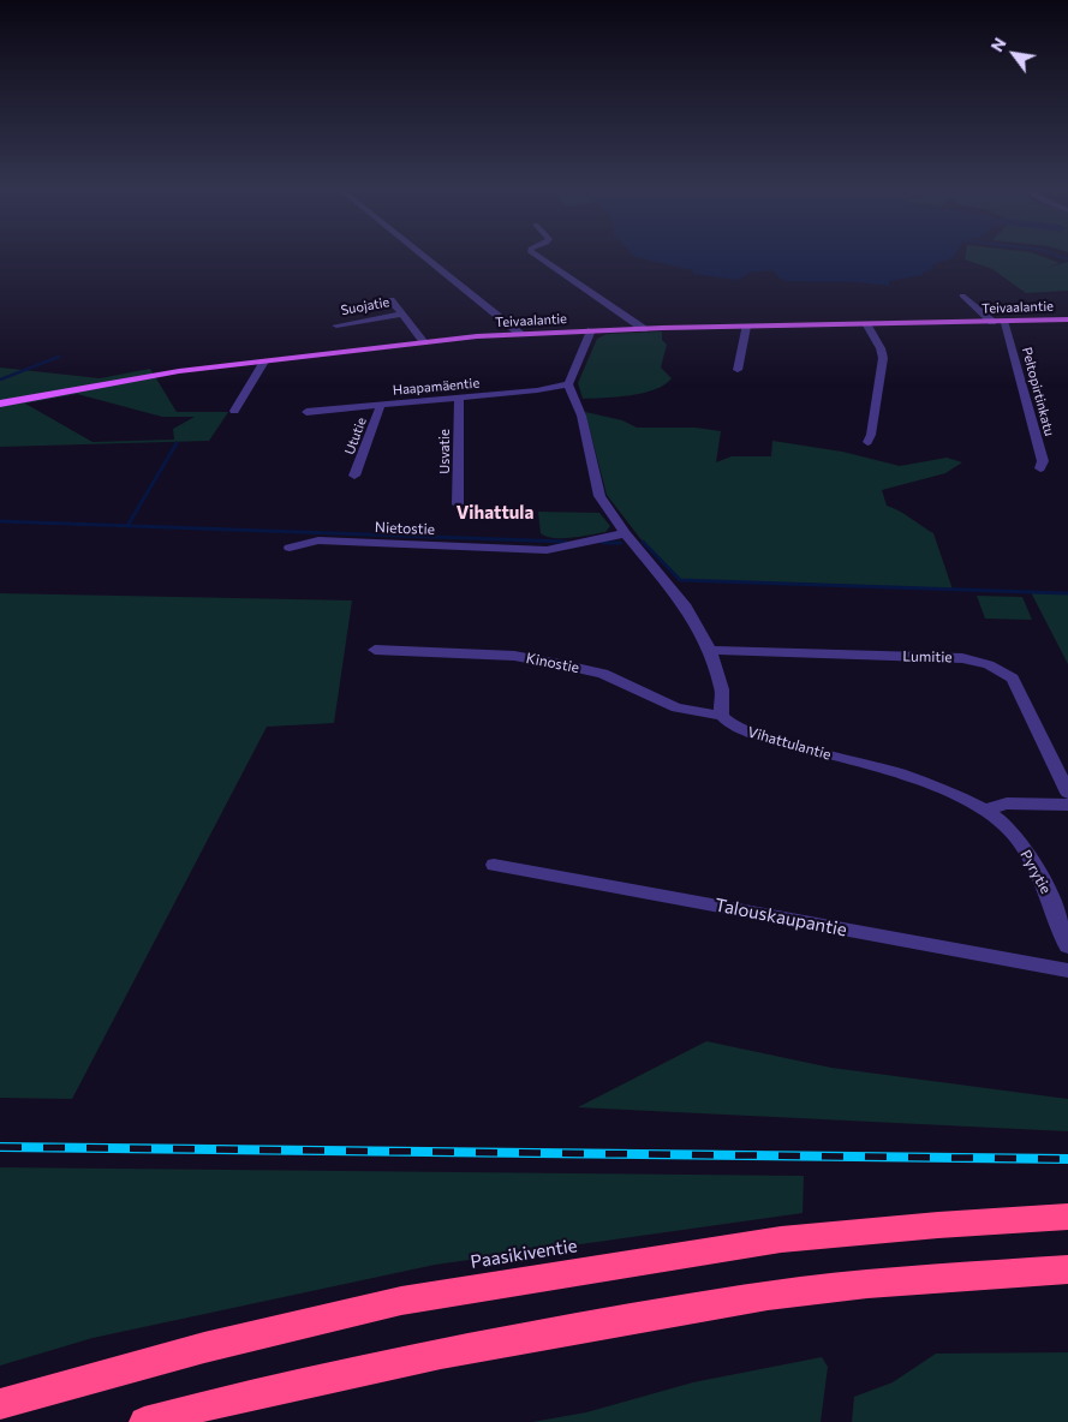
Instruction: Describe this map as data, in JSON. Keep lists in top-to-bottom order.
{
  "streets": {
    "highway": ["Paasikiventie"],
    "main road": ["Teivaalantie"],
    "street": [
      "Suojatie",
      "Haapamäentie",
      "Peltopirtinkatu",
      "Ututie",
      "Usvatie",
      "Nietostie",
      "Lumitie",
      "Kinostie",
      "Vihattulantie",
      "Pyrytie",
      "Talouskaupantie"
    ]
  },
  "crossings": [
    ["Teivaalantie", "Peltopirtinkatu"],
    ["Haapamäentie", "Ututie"],
    ["Haapamäentie", "Usvatie"],
    ["Kinostie", "Vihattulantie"],
    ["Vihattulantie", "Pyrytie"]
  ],
  "districts": ["Vihattula"],
  "north": "top left"
}
